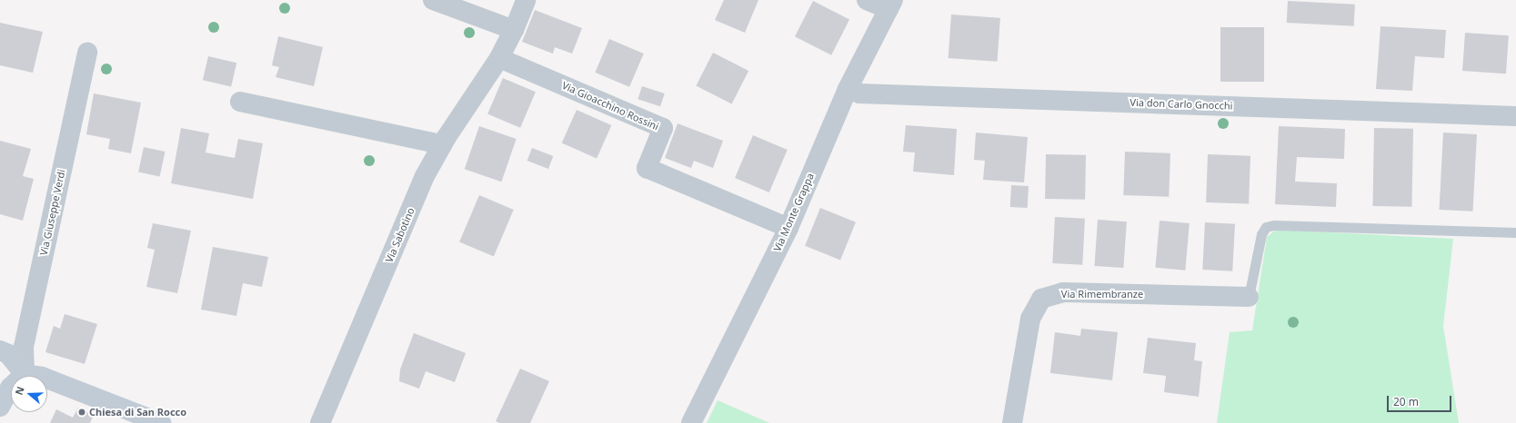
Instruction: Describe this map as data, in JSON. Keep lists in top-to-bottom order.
{
  "streets": {
    "street": [
      "Via don Carlo Gnocchi",
      "Via Gioacchino Rossini",
      "Via Giuseppe Verdi",
      "Via Monte Grappa",
      "Via Sabotino",
      "Via Rimembranze"
    ]
  },
  "crossings": [
    ["Via don Carlo Gnocchi", "Via Monte Grappa"],
    ["Via Gioacchino Rossini", "Via Monte Grappa"],
    ["Via Gioacchino Rossini", "Via Sabotino"]
  ],
  "places": ["Chiesa di San Rocco"],
  "scale_bar": "20 m",
  "north": "left"
}
